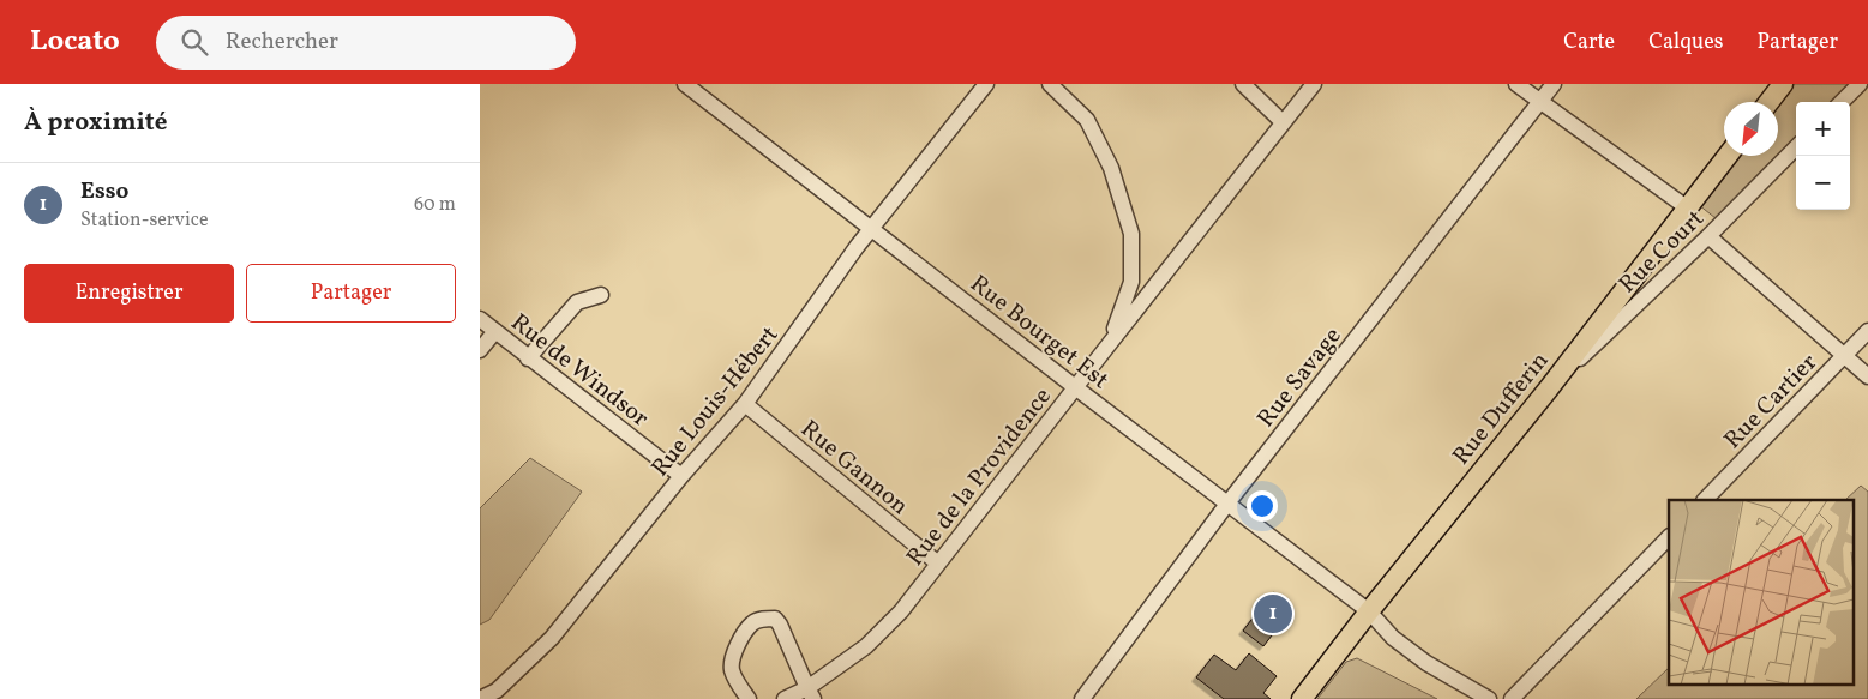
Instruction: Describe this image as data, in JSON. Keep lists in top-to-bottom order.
{
  "streets": {
    "main road": ["Rue Dufferin"],
    "street": [
      "Rue Court",
      "Rue Bourget Est",
      "Rue de Windsor",
      "Rue Savage",
      "Rue Louis-Hébert",
      "Rue Cartier",
      "Rue Gannon",
      "Rue de la Providence"
    ]
  },
  "crossings": [
    ["Rue Court", "Rue Dufferin"],
    ["Rue Bourget Est", "Rue Savage"],
    ["Rue Bourget Est", "Rue Louis-Hébert"],
    ["Rue Bourget Est", "Rue Dufferin"],
    ["Rue Bourget Est", "Rue de la Providence"],
    ["Rue de Windsor", "Rue Louis-Hébert"],
    ["Rue Louis-Hébert", "Rue Gannon"],
    ["Rue Gannon", "Rue de la Providence"]
  ],
  "north": "bottom left",
  "page": {
    "header": "Locato",
    "search": "Rechercher",
    "nav": ["Carte", "Calques", "Partager"],
    "heading": "À proximité",
    "map_buttons": ["+", "−"],
    "list": [
      {
        "mark": "1",
        "name": "Esso",
        "note": "Station-service",
        "value": "60 m"
      }
    ],
    "buttons": ["Enregistrer", "Partager"],
    "pins": "1"
  }
}
